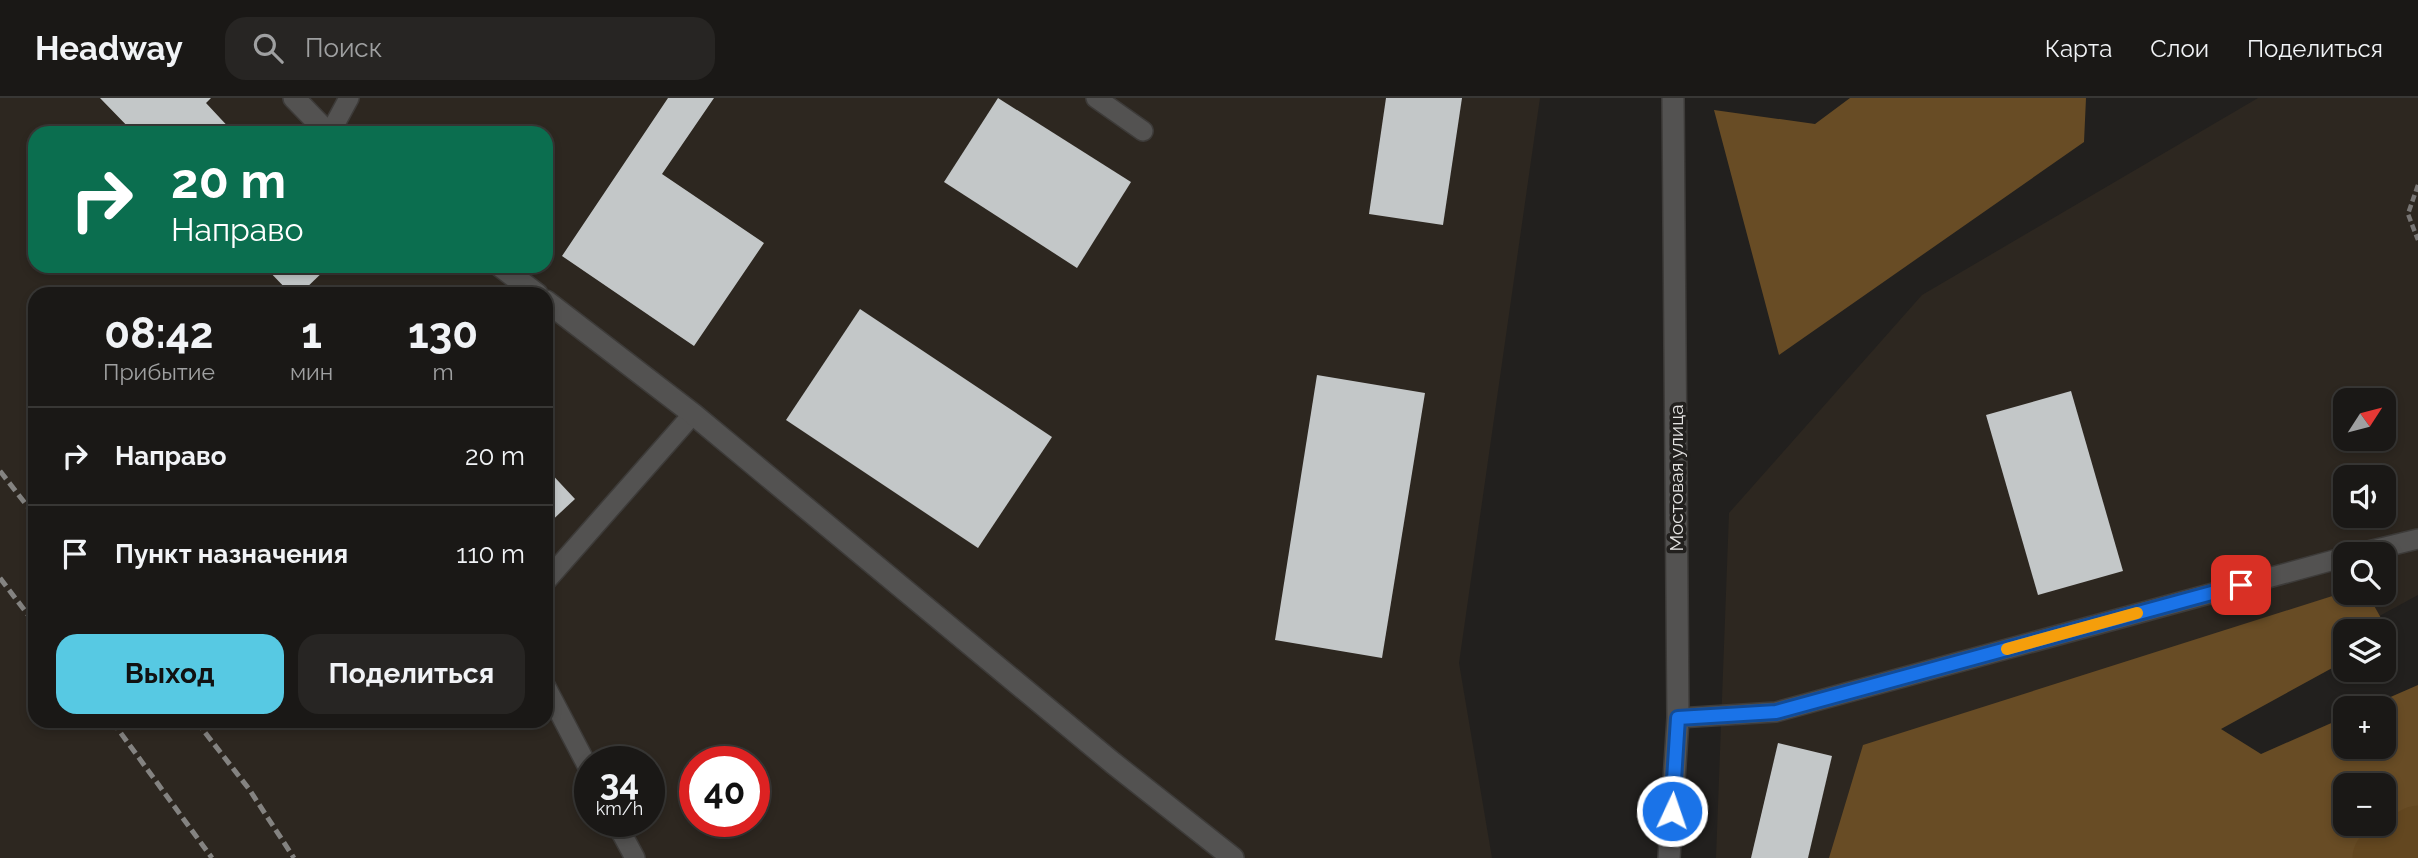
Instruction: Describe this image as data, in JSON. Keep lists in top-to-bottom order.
{
  "streets": {
    "street": ["Мостовая улица"]
  },
  "north": "top right",
  "page": {
    "header": "Headway",
    "search": "Поиск",
    "nav": ["Карта", "Слои", "Поделиться"],
    "turn": ["20 m", "Направо"],
    "eta": [
      "08:42",
      "Прибытие",
      "1",
      "мин",
      "130",
      "m"
    ],
    "map_buttons": ["+", "−"],
    "list": [
      {
        "name": "Направо",
        "value": "20 m"
      },
      {
        "name": "Пункт назначения",
        "value": "110 m"
      }
    ],
    "buttons": ["Выход", "Поделиться"],
    "speed": "34 km/h",
    "limit": "40"
  }
}
